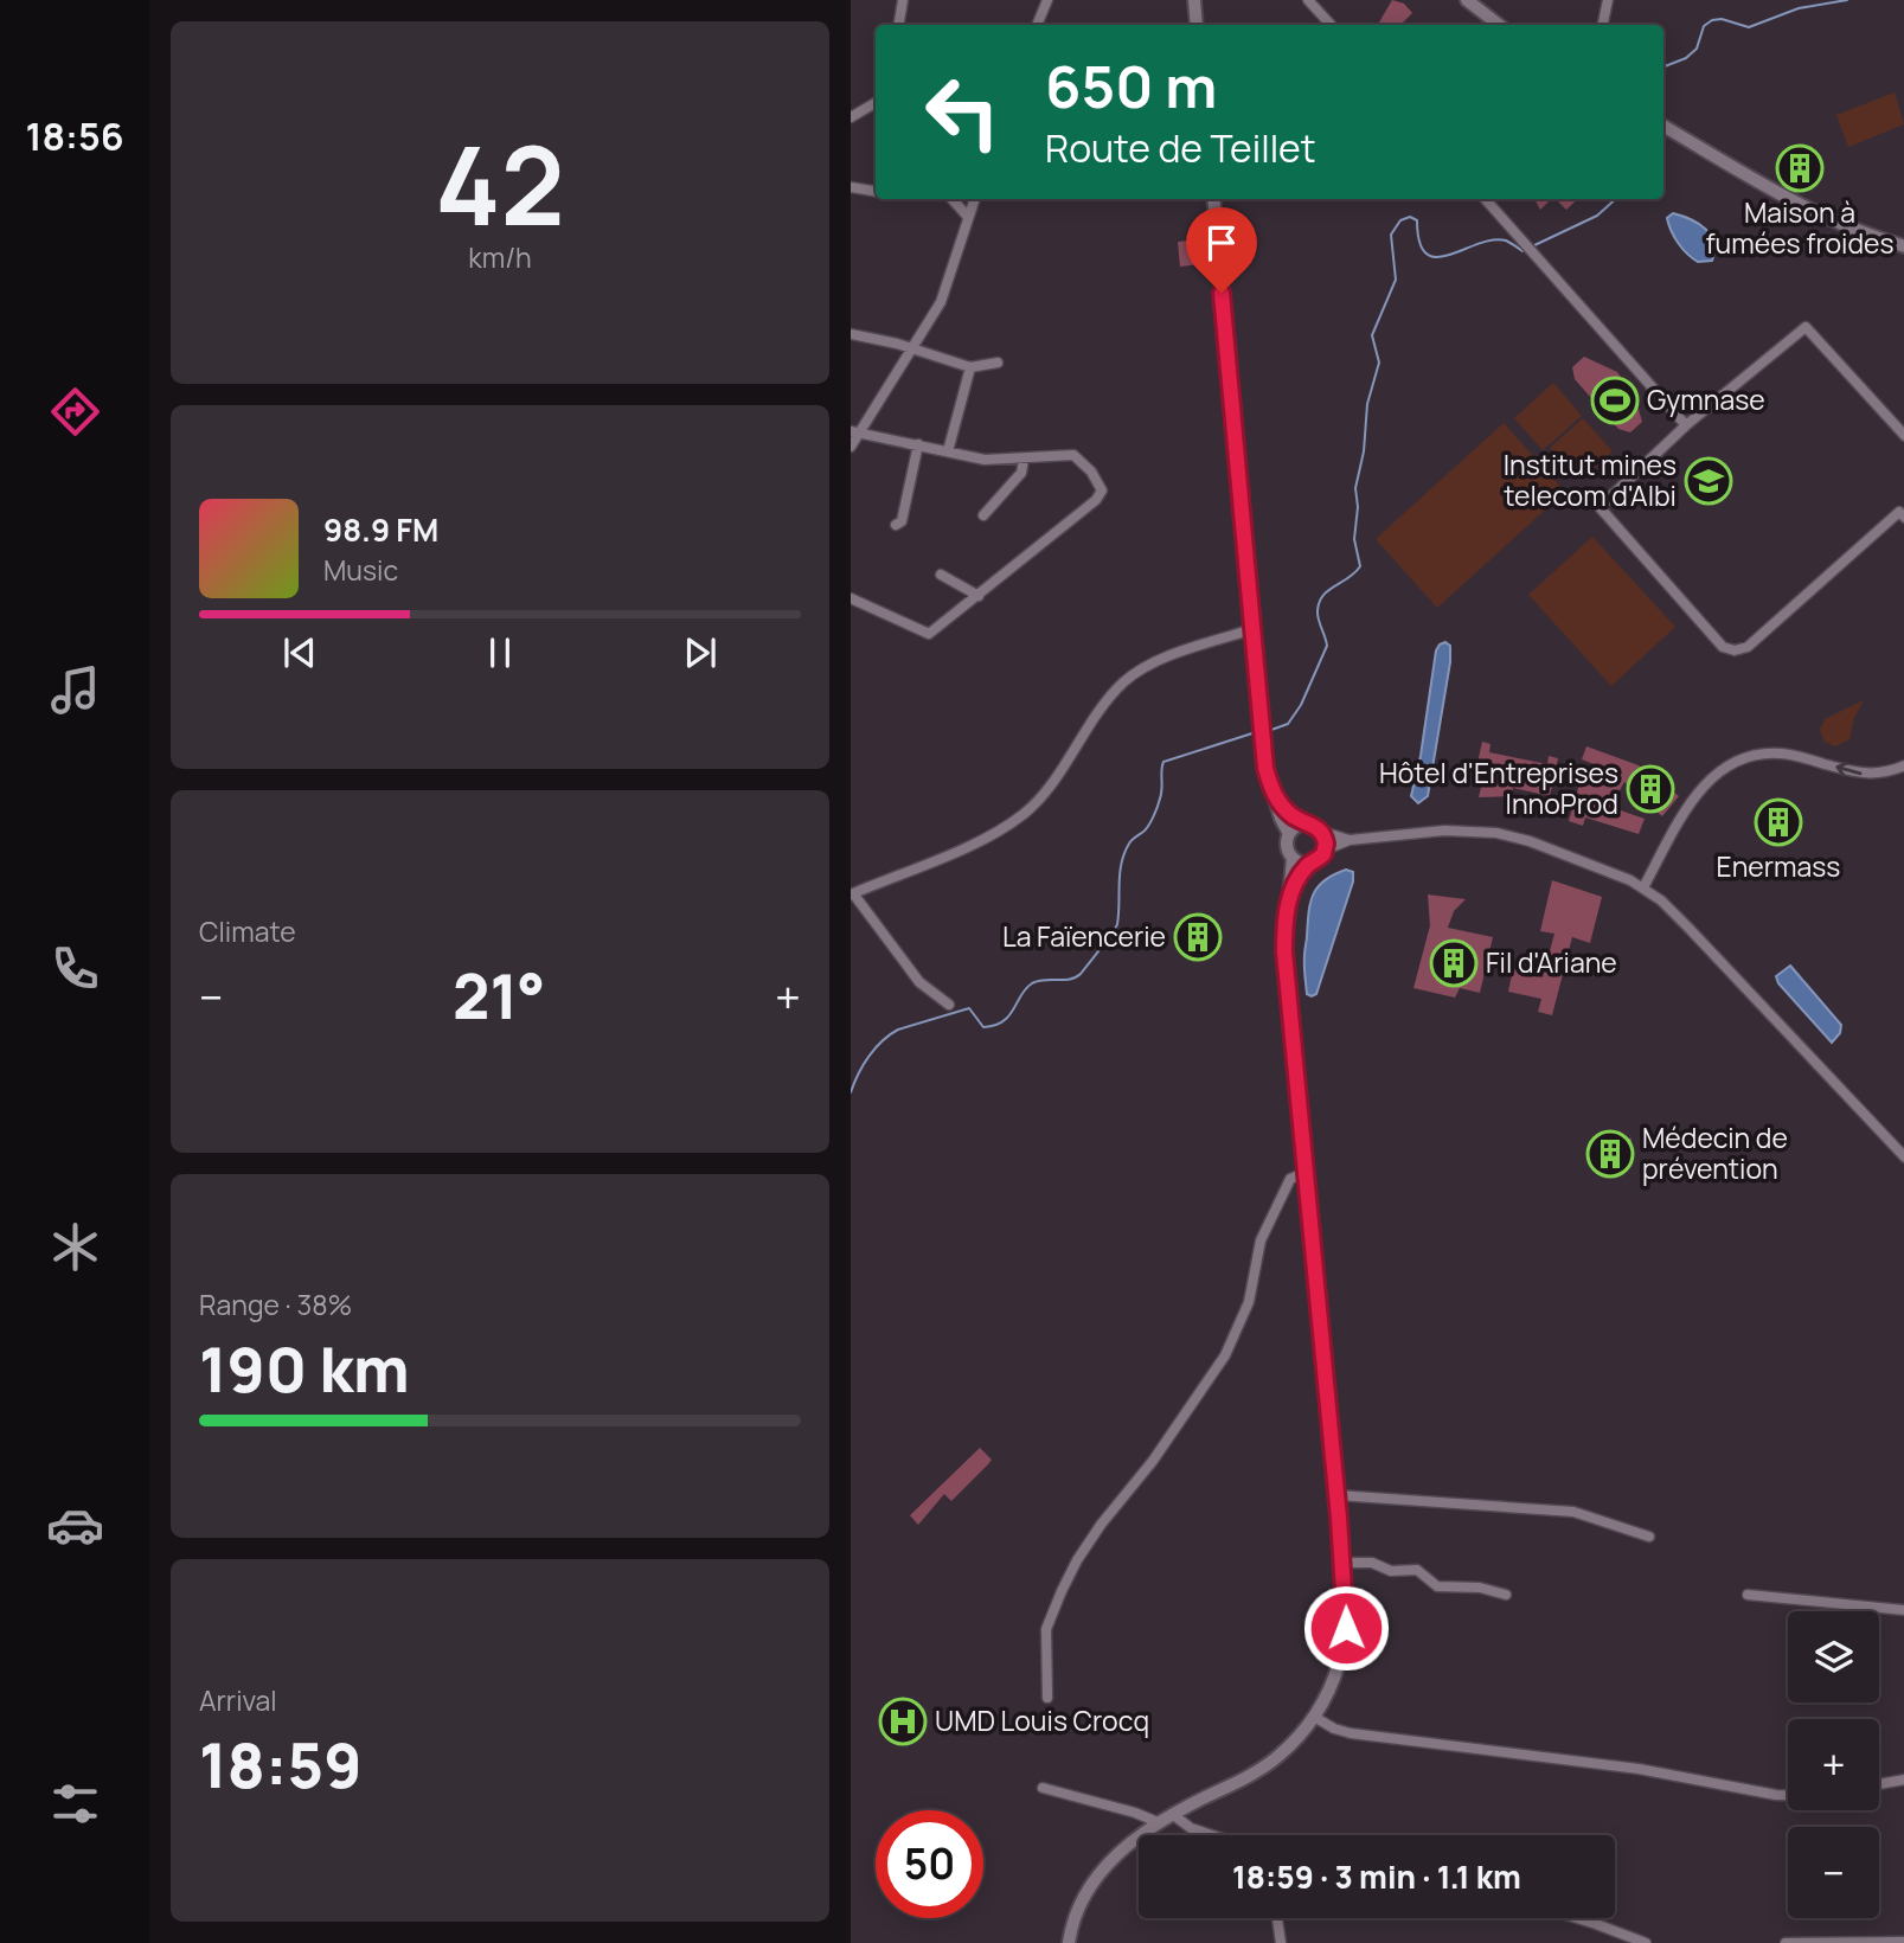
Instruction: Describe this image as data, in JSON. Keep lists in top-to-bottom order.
{
  "places": {
    "building": [
      "Maison à fumées froides",
      "Hôtel d'Entreprises InnoProd",
      "Enermass",
      "La Faïencerie",
      "Fil d'Ariane",
      "Médecin de prévention"
    ],
    "sports": ["Gymnase"],
    "school or university": ["Institut mines telecom d'Albi"],
    "hospital": ["UMD Louis Crocq"]
  },
  "page": {
    "tabs": "18:56",
    "tile": [
      ["42", "km/h"],
      "Climate",
      ["Range · 38%", "190 km"],
      ["Arrival", "18:59"]
    ],
    "turn": ["650 m", "Route de Teillet"],
    "song": ["98.9 FM", "Music"],
    "heat": ["−", "21°", "+"],
    "map_buttons": ["+", "−"],
    "limit": "50",
    "trip": "18:59 · 3 min · 1.1 km"
  }
}
